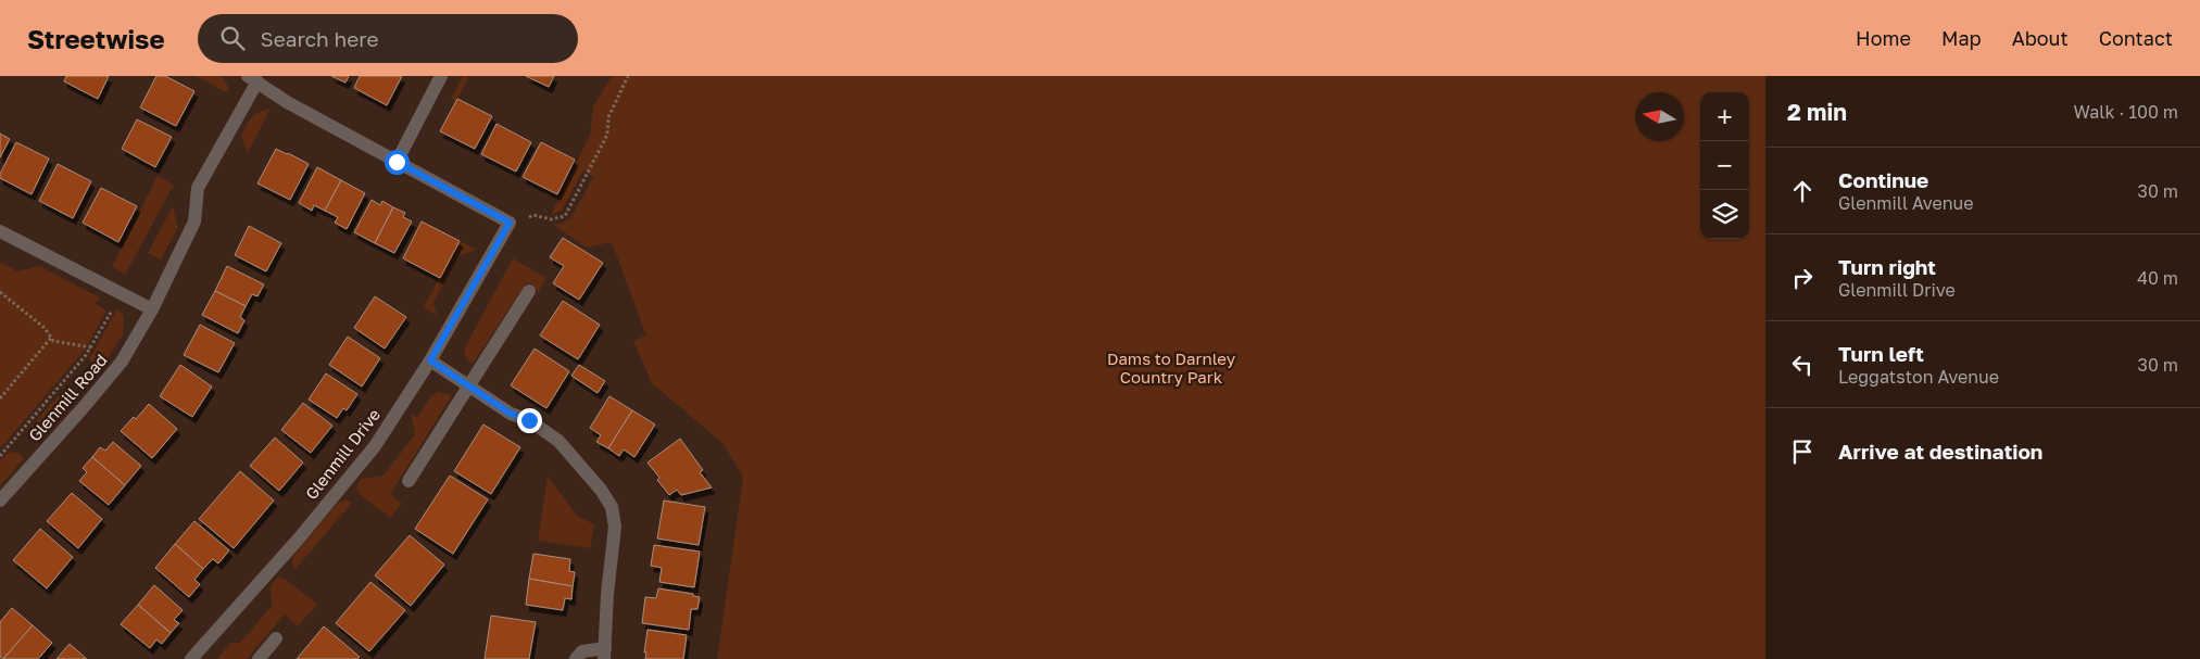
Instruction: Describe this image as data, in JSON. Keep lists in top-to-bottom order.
{
  "streets": {
    "street": ["Glenmill Road", "Glenmill Drive"]
  },
  "parks": ["Dams to Darnley Country Park"],
  "north": "left",
  "page": {
    "header": "Streetwise",
    "search": "Search here",
    "nav": [
      "Home",
      "Map",
      "About",
      "Contact"
    ],
    "heading": ["2 min", "Walk · 100 m"],
    "map_buttons": ["+", "−"],
    "list": [
      ["Continue", "Glenmill Avenue", "30 m"],
      ["Turn right", "Glenmill Drive", "40 m"],
      ["Turn left", "Leggatston Avenue", "30 m"],
      "Arrive at destination"
    ]
  }
}
